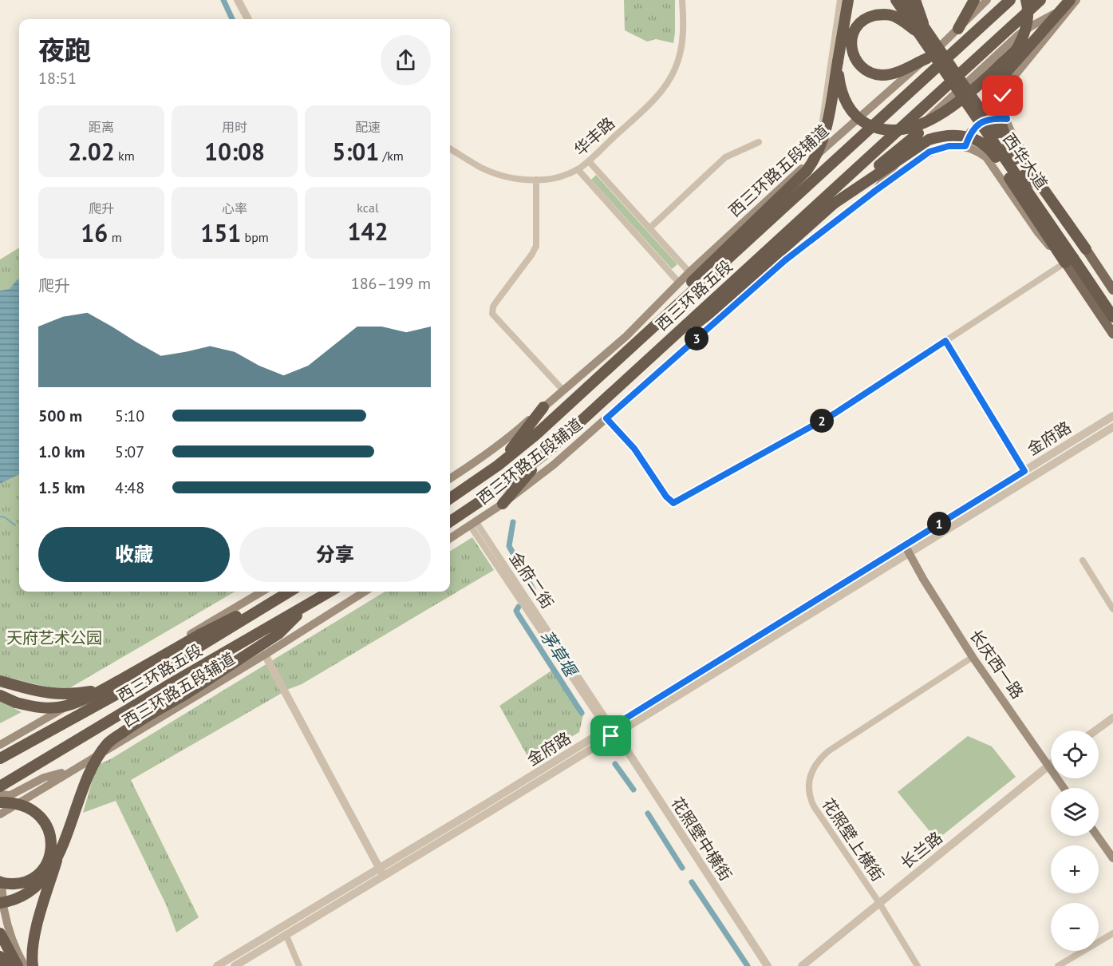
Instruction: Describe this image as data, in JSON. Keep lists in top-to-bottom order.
{
  "streets": {
    "highway": ["西华大道", "西三环路五段"],
    "main road": ["西三环路五段辅道", "长庆西一路"],
    "street": [
      "华丰路",
      "金府路",
      "金府二街",
      "花照壁中横街",
      "花照壁上横街",
      "长兰路"
    ]
  },
  "crossings": [
    ["西三环路五段辅道", "金府二街"],
    ["金府路", "金府二街"],
    ["金府路", "长庆西一路"],
    ["金府路", "花照壁中横街"],
    ["金府二街", "花照壁中横街"],
    ["长庆西一路", "花照壁上横街"],
    ["长庆西一路", "长兰路"],
    ["花照壁上横街", "长兰路"]
  ],
  "water": ["茅草堰"],
  "parks": ["天府艺术公园"],
  "page": {
    "heading": ["夜跑", "18:51"],
    "stats": [
      ["距离", "2.02 km"],
      ["用时", "10:08"],
      ["配速", "5:01 /km"],
      ["爬升", "16 m"],
      ["心率", "151 bpm"],
      ["kcal", "142"]
    ],
    "chart": ["爬升", "186–199 m"],
    "pins": ["3", "2", "1"],
    "list": [
      {
        "name": "500 m",
        "note": "5:10"
      },
      {
        "name": "1.0 km",
        "note": "5:07"
      },
      {
        "name": "1.5 km",
        "note": "4:48"
      }
    ],
    "buttons": ["收藏", "分享"],
    "map_buttons": ["+", "−"]
  }
}
